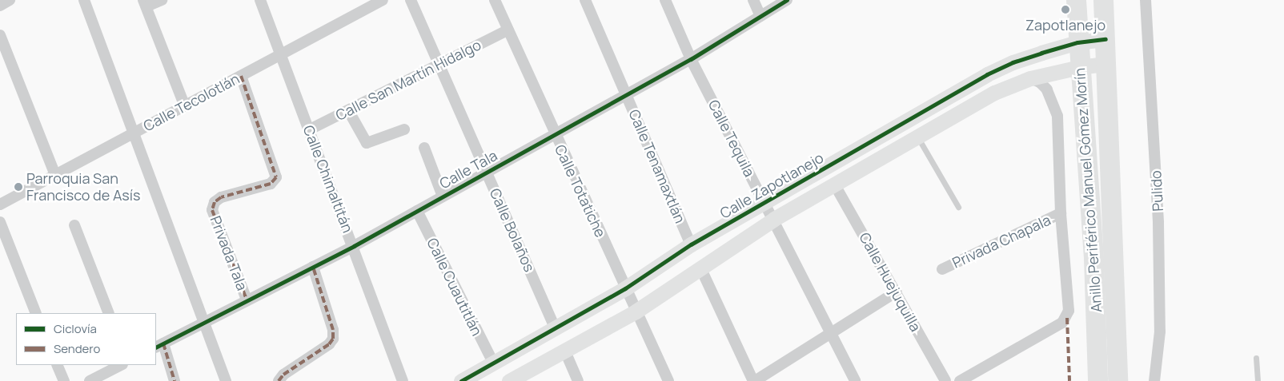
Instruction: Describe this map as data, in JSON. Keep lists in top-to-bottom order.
{
  "streets": {
    "highway": ["Anillo Periférico Manuel Gómez Morín"],
    "street": [
      "Calle San Martín Hidalgo",
      "Calle Tecolotlán",
      "Calle Tequila",
      "Calle Tenamaxtlán",
      "Calle Tala",
      "Calle Chimaltitán",
      "Calle Zapotlanejo",
      "Calle Totatiche",
      "Pulido",
      "Calle Bolaños",
      "Privada Chapala",
      "Privada Tala",
      "Calle Huejuquilla",
      "Calle Cuautitlán"
    ]
  },
  "crossings": [
    ["Calle San Martín Hidalgo", "Calle Chimaltitán"],
    ["Calle San Martín Hidalgo", "Calle Totatiche"],
    ["Calle San Martín Hidalgo", "Calle Bolaños"],
    ["Calle Tecolotlán", "Calle Chimaltitán"],
    ["Calle Tecolotlán", "Privada Tala"],
    ["Calle Tequila", "Calle Tala"],
    ["Calle Tequila", "Calle Zapotlanejo"],
    ["Calle Tenamaxtlán", "Calle Tala"],
    ["Calle Tenamaxtlán", "Calle Zapotlanejo"],
    ["Calle Tala", "Calle Chimaltitán"],
    ["Calle Tala", "Calle Totatiche"],
    ["Calle Tala", "Calle Bolaños"],
    ["Calle Tala", "Privada Tala"],
    ["Calle Tala", "Calle Cuautitlán"],
    ["Calle Zapotlanejo", "Anillo Periférico Manuel Gómez Morín"],
    ["Calle Zapotlanejo", "Calle Totatiche"],
    ["Calle Zapotlanejo", "Calle Bolaños"],
    ["Calle Zapotlanejo", "Calle Cuautitlán"]
  ],
  "places": ["Zapotlanejo", "Parroquia San Francisco de Asís"],
  "legend": ["Ciclovía", "Sendero"]
}
